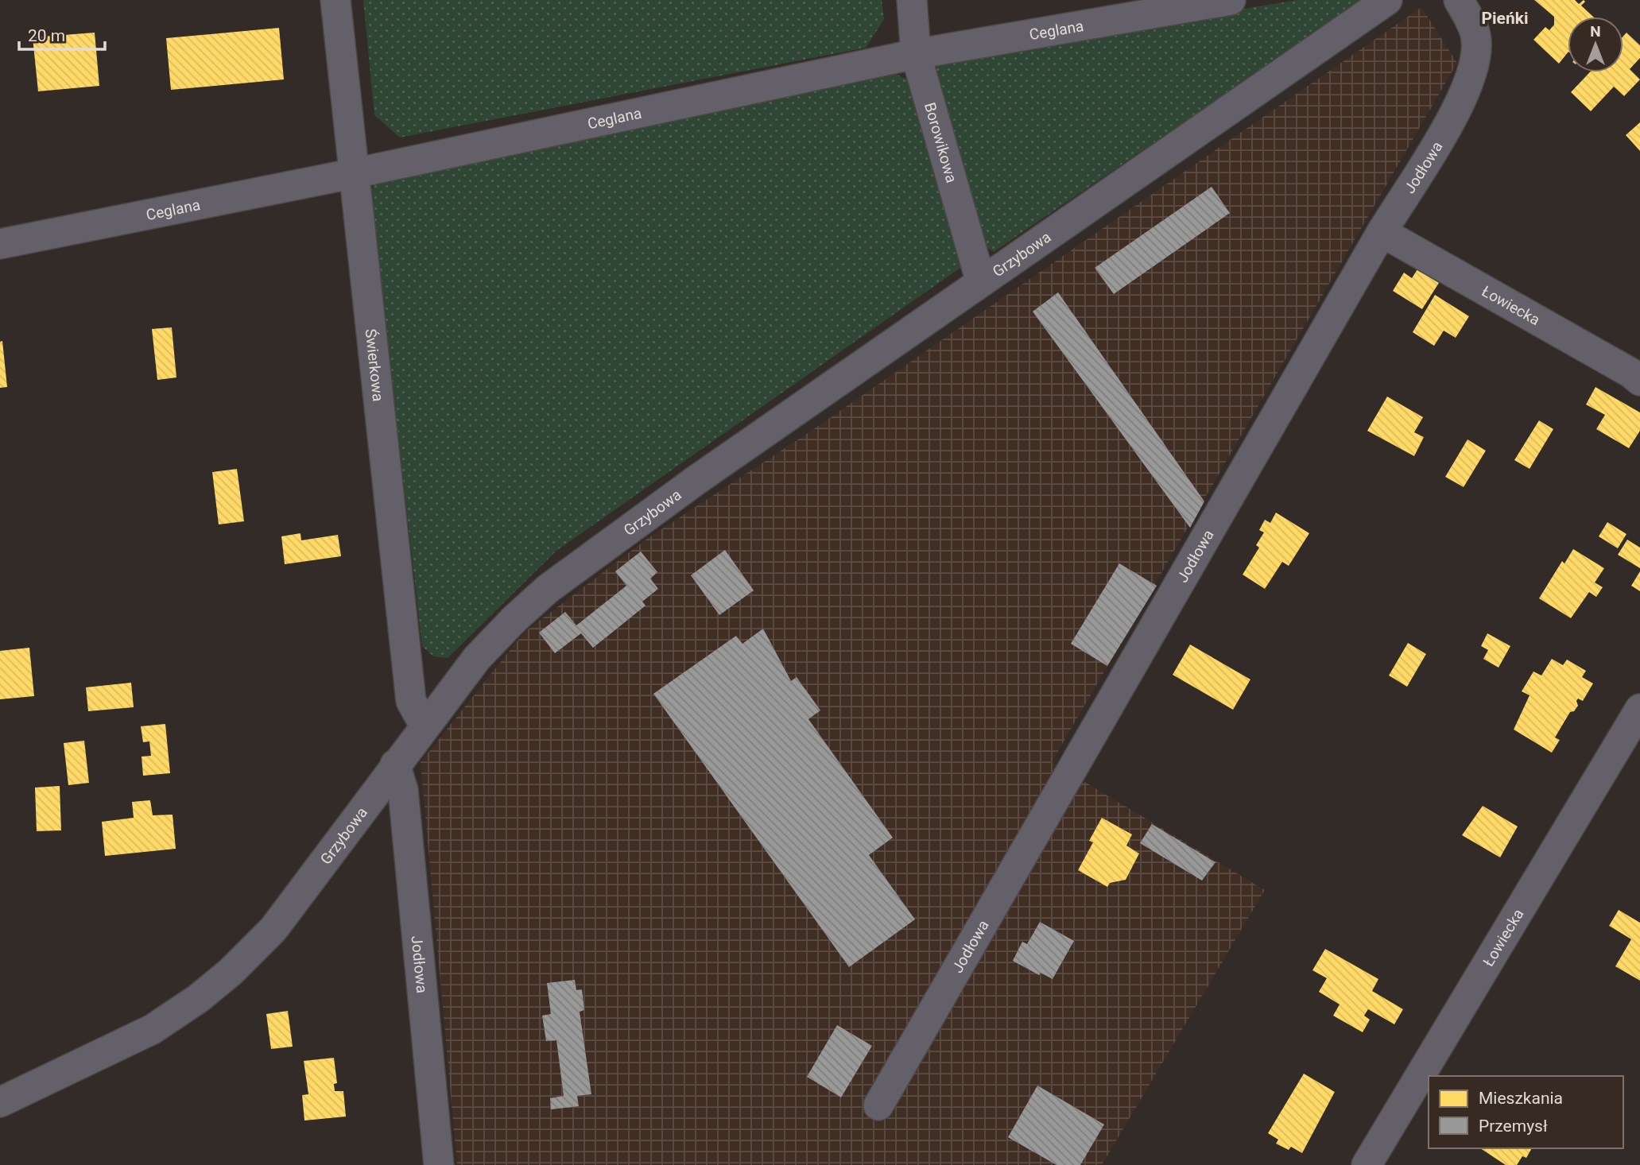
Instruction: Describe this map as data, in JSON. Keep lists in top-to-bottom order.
{
  "streets": {
    "street": [
      "Ceglana",
      "Borowikowa",
      "Jodłowa",
      "Grzybowa",
      "Łowiecka",
      "Świerkowa"
    ]
  },
  "crossings": [
    ["Ceglana", "Borowikowa"],
    ["Ceglana", "Świerkowa"],
    ["Borowikowa", "Grzybowa"],
    ["Jodłowa", "Grzybowa"],
    ["Jodłowa", "Łowiecka"],
    ["Grzybowa", "Świerkowa"]
  ],
  "districts": ["Pieńki"],
  "legend": ["Mieszkania", "Przemysł"],
  "scale_bar": "20 m",
  "north": "top"
}
